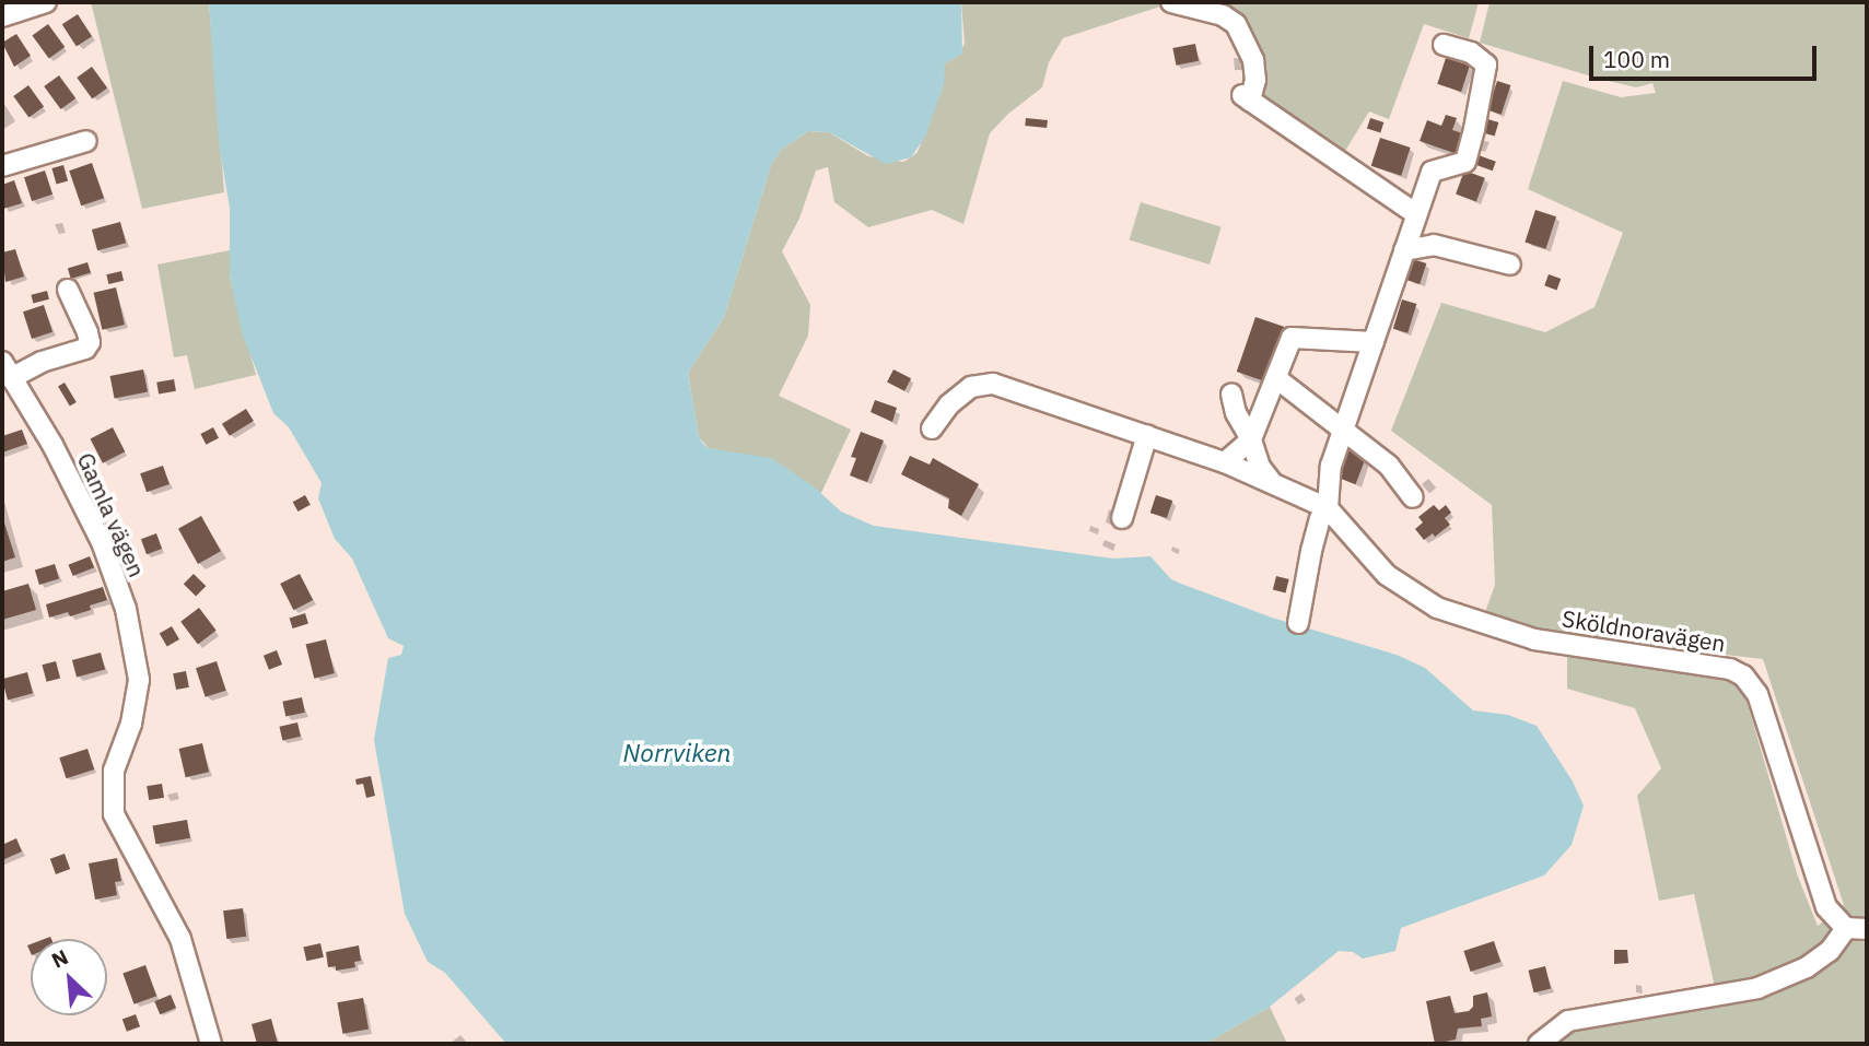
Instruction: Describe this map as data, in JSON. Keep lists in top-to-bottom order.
{
  "streets": {
    "street": ["Gamla vägen", "Sköldnoravägen"]
  },
  "water": ["Norrviken"],
  "scale_bar": "100 m",
  "north": "top left"
}
